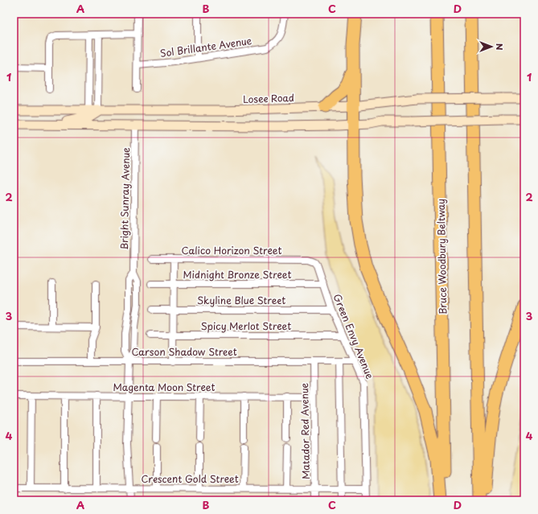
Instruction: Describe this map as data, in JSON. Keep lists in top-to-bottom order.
{
  "streets": {
    "highway": ["Bruce Woodbury Beltway"],
    "main road": ["Losee Road"],
    "street": [
      "Sol Brillante Avenue",
      "Bright Sunray Avenue",
      "Calico Horizon Street",
      "Midnight Bronze Street",
      "Skyline Blue Street",
      "Spicy Merlot Street",
      "Green Envy Avenue",
      "Carson Shadow Street",
      "Magenta Moon Street",
      "Matador Red Avenue",
      "Crescent Gold Street"
    ]
  },
  "crossings": [
    ["Bright Sunray Avenue", "Carson Shadow Street"],
    ["Bright Sunray Avenue", "Magenta Moon Street"],
    ["Bright Sunray Avenue", "Crescent Gold Street"],
    ["Calico Horizon Street", "Green Envy Avenue"],
    ["Midnight Bronze Street", "Green Envy Avenue"],
    ["Skyline Blue Street", "Green Envy Avenue"],
    ["Spicy Merlot Street", "Green Envy Avenue"],
    ["Green Envy Avenue", "Carson Shadow Street"],
    ["Green Envy Avenue", "Crescent Gold Street"],
    ["Carson Shadow Street", "Matador Red Avenue"],
    ["Magenta Moon Street", "Matador Red Avenue"],
    ["Matador Red Avenue", "Crescent Gold Street"]
  ],
  "north": "right",
  "grid": {
    "columns": [
      "A",
      "B",
      "C",
      "D"
    ],
    "rows": [
      "1",
      "2",
      "3",
      "4"
    ]
  }
}
